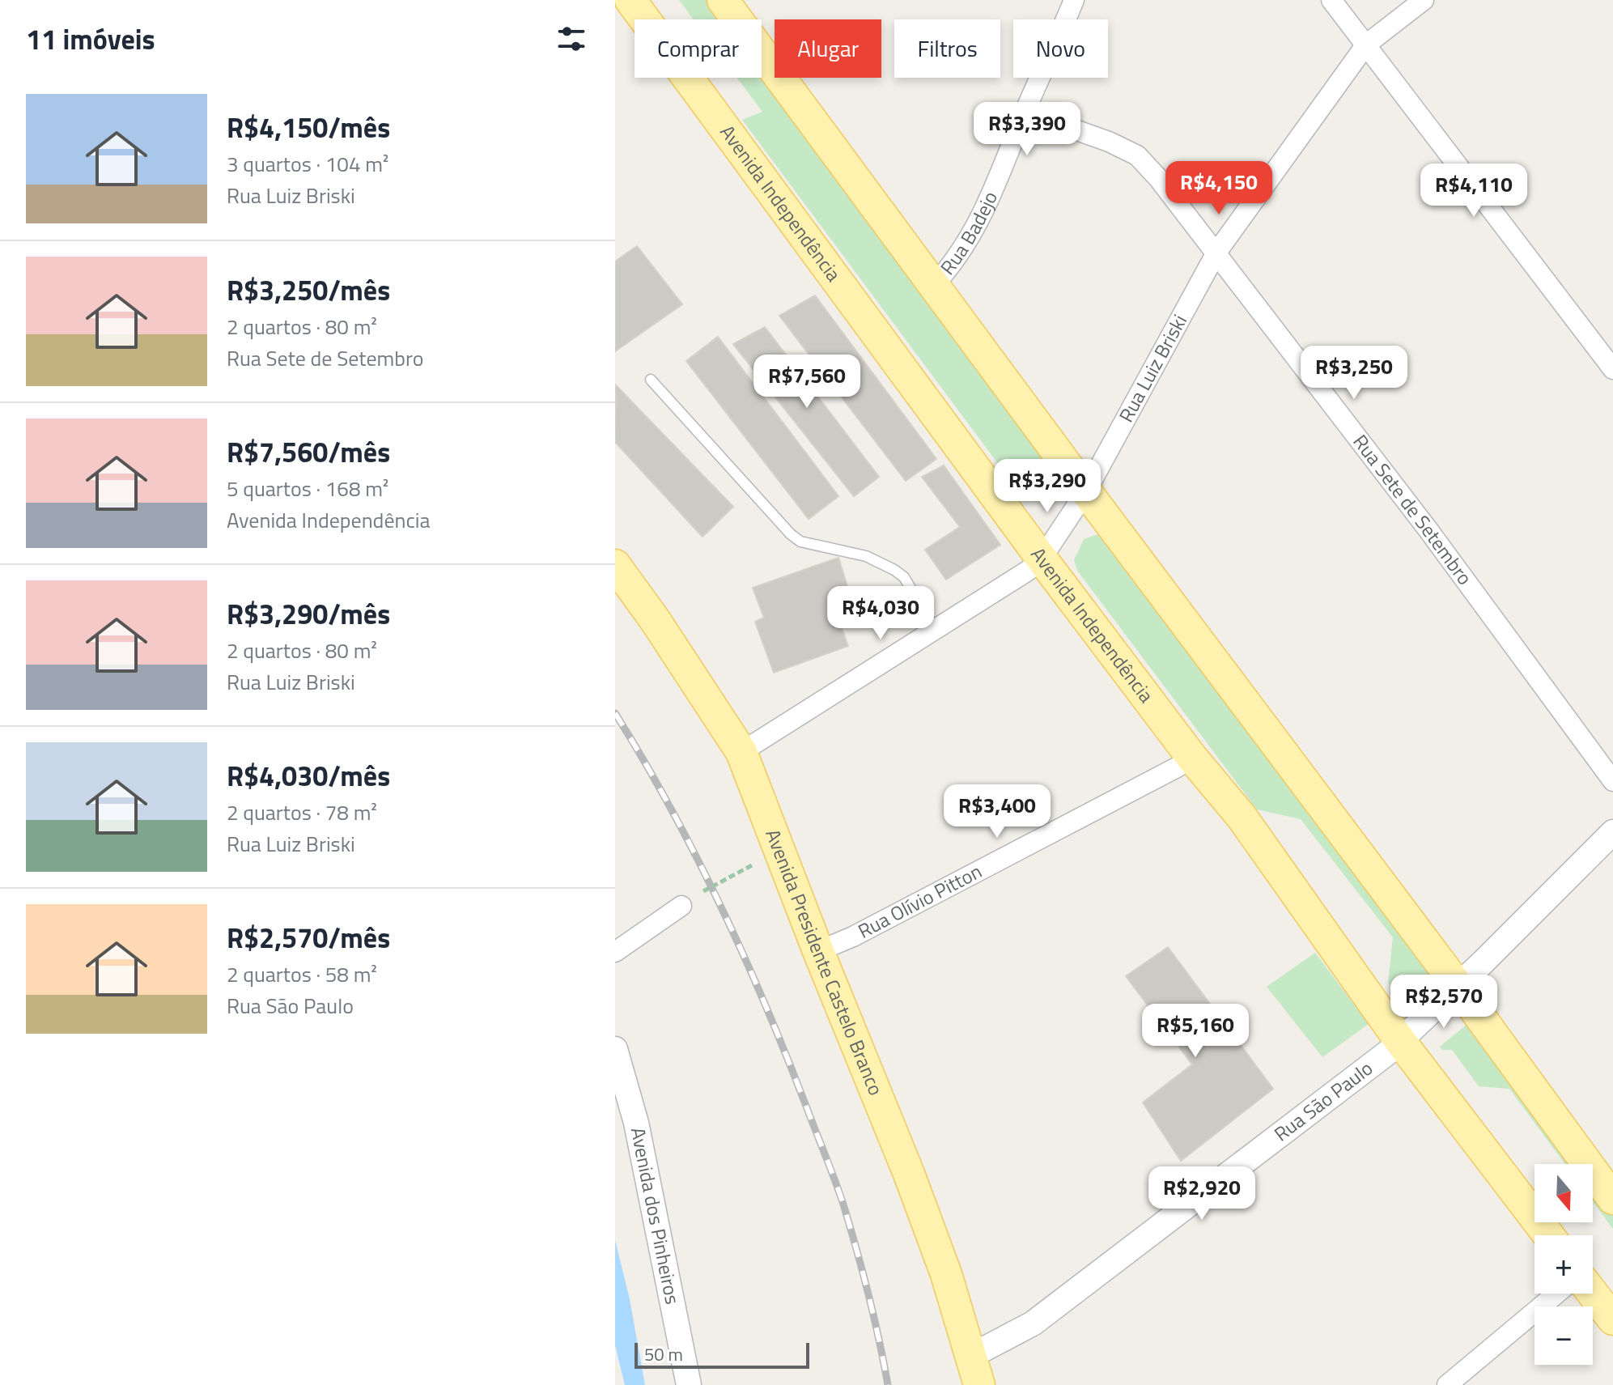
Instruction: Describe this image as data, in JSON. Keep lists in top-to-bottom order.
{
  "streets": {
    "main road": ["Avenida Independência", "Avenida Presidente Castelo Branco"],
    "street": [
      "Rua Badejo",
      "Rua Luiz Briski",
      "Rua Sete de Setembro",
      "Rua Olívio Pitton",
      "Rua São Paulo",
      "Avenida dos Pinheiros"
    ]
  },
  "crossings": [
    ["Avenida Independência", "Rua Luiz Briski"],
    ["Avenida Independência", "Rua Olívio Pitton"],
    ["Avenida Independência", "Rua São Paulo"],
    ["Rua Badejo", "Rua Sete de Setembro"],
    ["Rua Luiz Briski", "Rua Sete de Setembro"],
    ["Rua Luiz Briski", "Avenida Presidente Castelo Branco"],
    ["Rua Olívio Pitton", "Avenida Presidente Castelo Branco"],
    ["Avenida Presidente Castelo Branco", "Rua São Paulo"]
  ],
  "scale_bar": "50 m",
  "north": "bottom",
  "page": {
    "heading": "11 imóveis",
    "chip": [
      "Comprar",
      "Alugar",
      "Filtros",
      "Novo"
    ],
    "list": [
      {
        "name": "R$4,150/mês",
        "note": "3 quartos · 104 m² · Rua Luiz Briski"
      },
      {
        "name": "R$3,250/mês",
        "note": "2 quartos · 80 m² · Rua Sete de Setembro"
      },
      {
        "name": "R$7,560/mês",
        "note": "5 quartos · 168 m² · Avenida Independência"
      },
      {
        "name": "R$3,290/mês",
        "note": "2 quartos · 80 m² · Rua Luiz Briski"
      },
      {
        "name": "R$4,030/mês",
        "note": "2 quartos · 78 m² · Rua Luiz Briski"
      },
      {
        "name": "R$2,570/mês",
        "note": "2 quartos · 58 m² · Rua São Paulo"
      }
    ],
    "price": [
      "R$3,390",
      "R$4,150",
      "R$4,110",
      "R$3,250",
      "R$7,560",
      "R$3,290",
      "R$4,030",
      "R$3,400",
      "R$2,570",
      "R$5,160",
      "R$2,920"
    ],
    "map_buttons": ["+", "−"],
    "scale": "50 m"
  }
}
